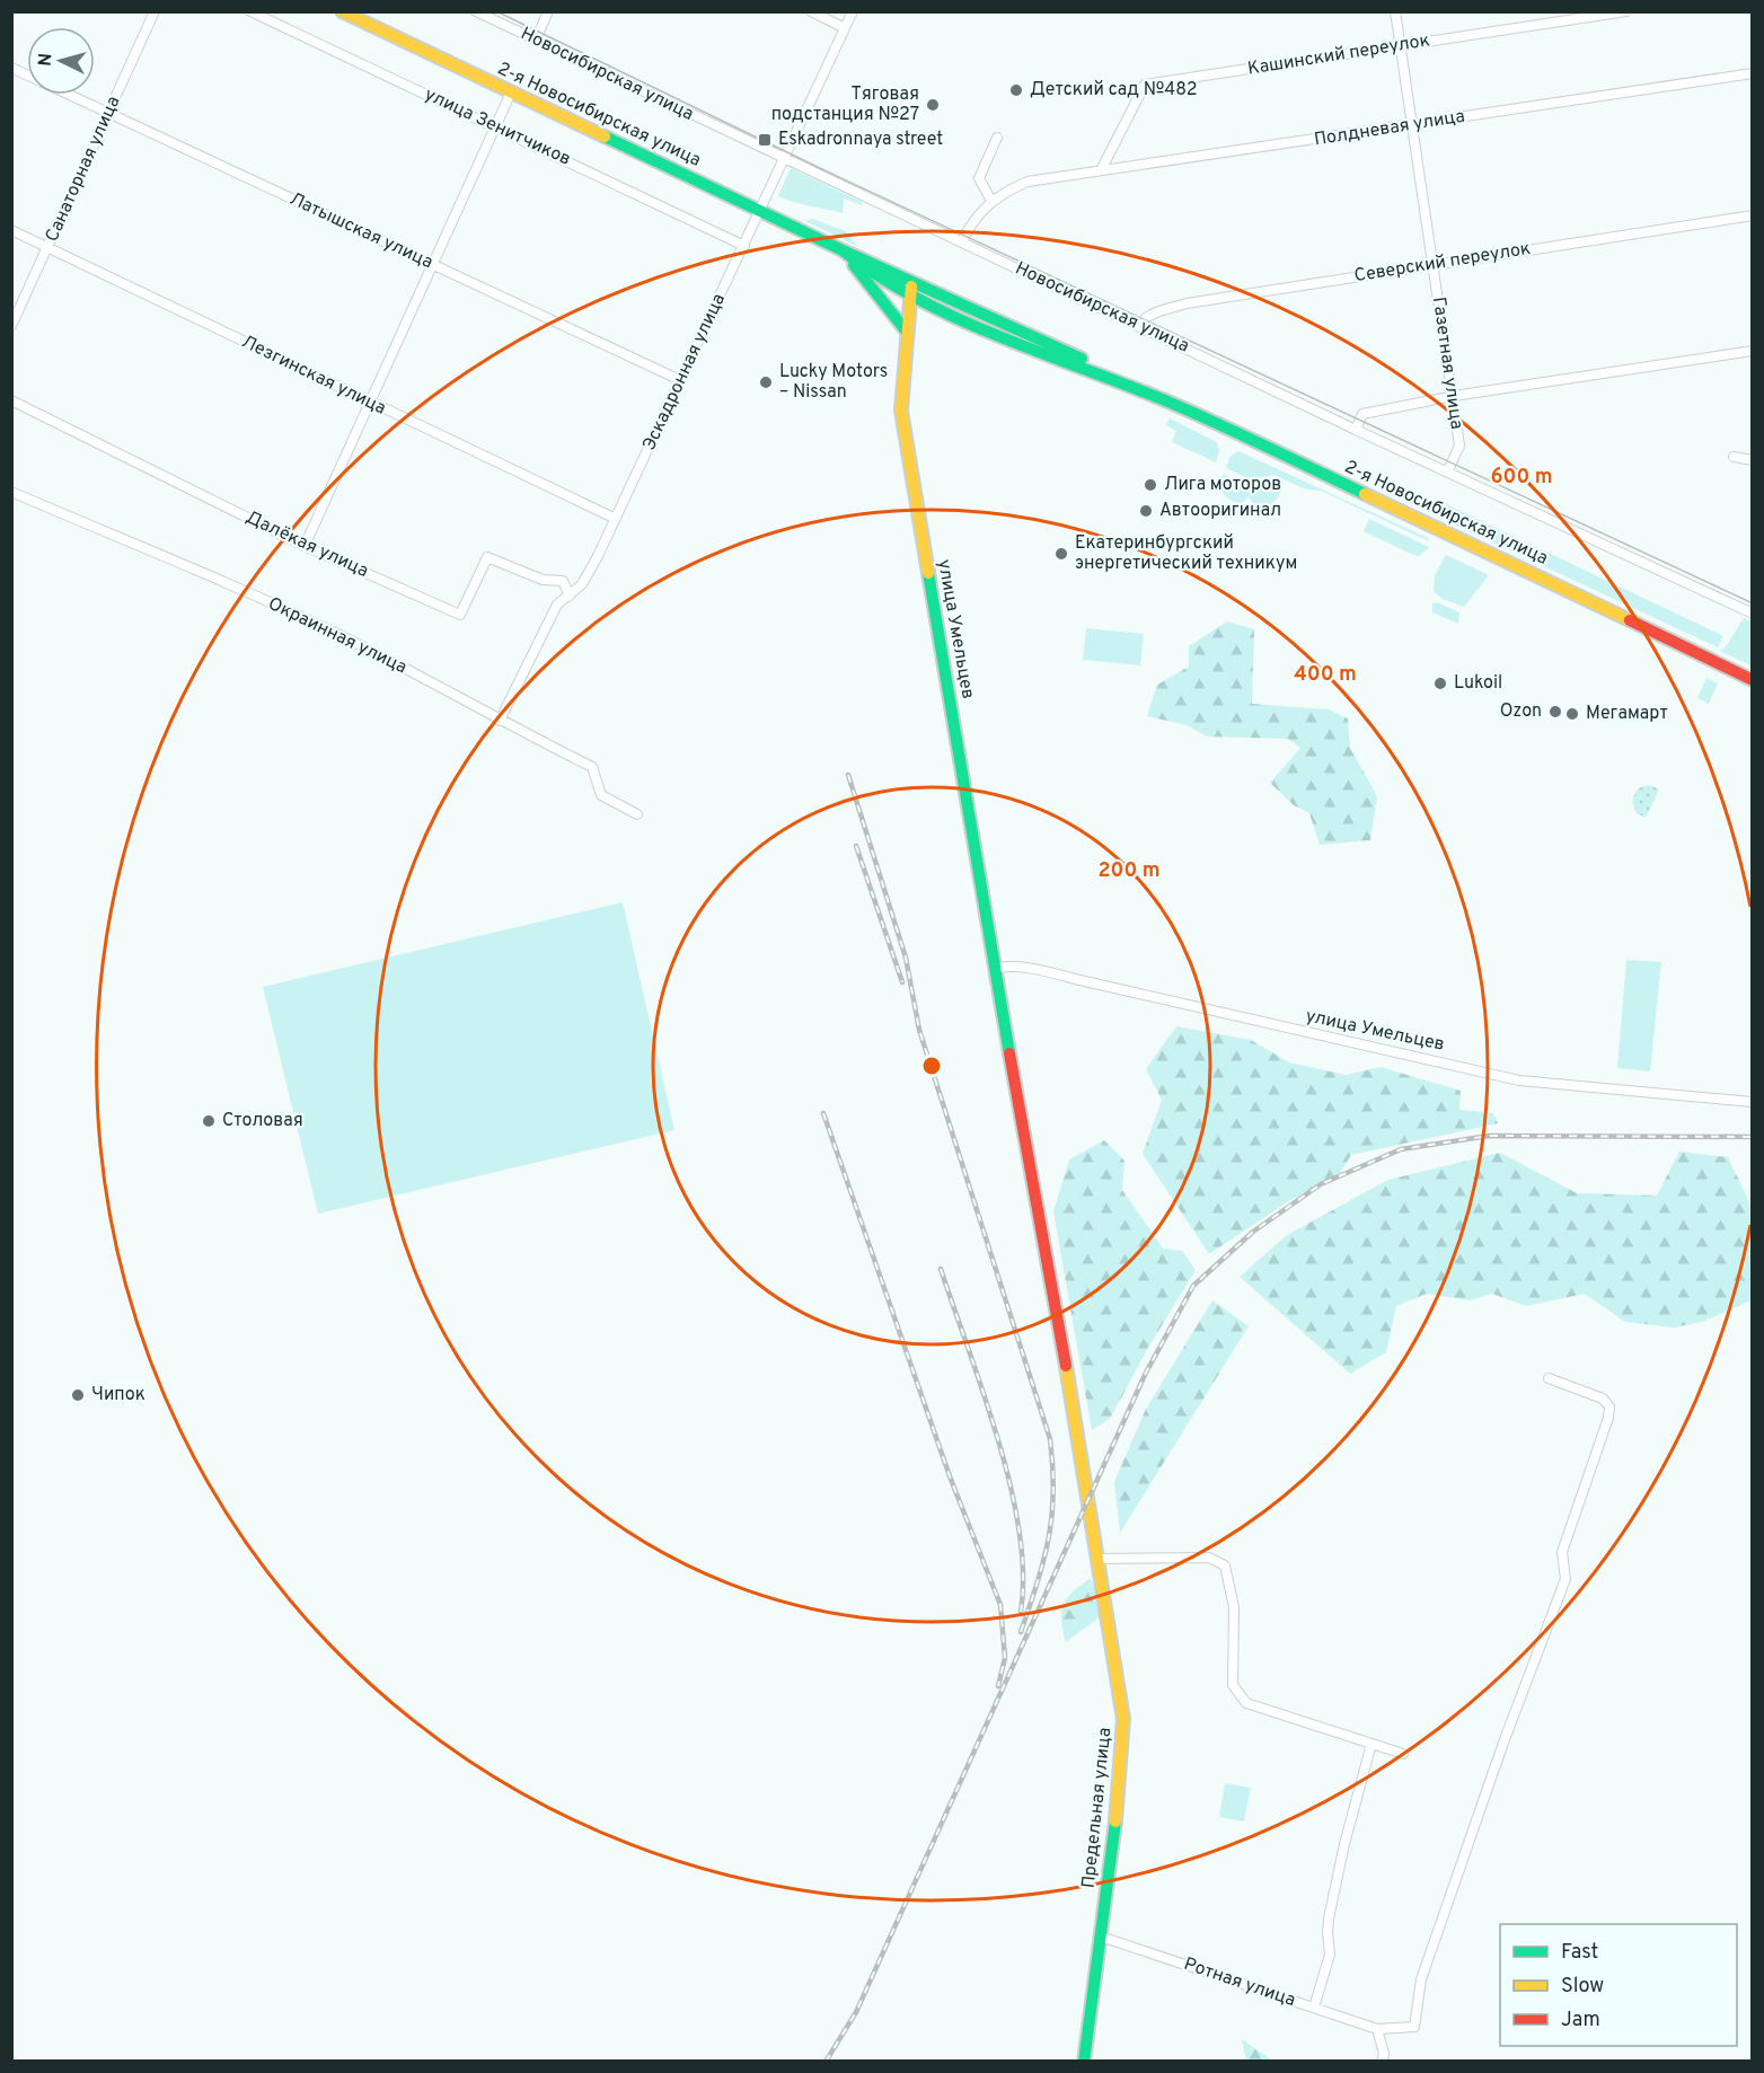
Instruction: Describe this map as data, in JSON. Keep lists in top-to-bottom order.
{
  "streets": {
    "main road": ["2-я Новосибирская улица", "улица Умельцев", "Предельная улица"],
    "street": [
      "Кашинский переулок",
      "Новосибирская улица",
      "улица Зенитчиков",
      "Полдневая улица",
      "Санаторная улица",
      "Латышская улица",
      "Северский переулок",
      "Газетная улица",
      "Эскадронная улица",
      "Лезгинская улица",
      "Далёкая улица",
      "Окраинная улица",
      "Ротная улица"
    ]
  },
  "crossings": [
    ["Кашинский переулок", "Полдневая улица"],
    ["Кашинский переулок", "Газетная улица"],
    ["Новосибирская улица", "Северский переулок"],
    ["Новосибирская улица", "Газетная улица"],
    ["Новосибирская улица", "Эскадронная улица"],
    ["2-я Новосибирская улица", "Эскадронная улица"],
    ["2-я Новосибирская улица", "улица Умельцев"],
    ["улица Зенитчиков", "Эскадронная улица"],
    ["Полдневая улица", "Газетная улица"],
    ["Санаторная улица", "Латышская улица"],
    ["Санаторная улица", "Лезгинская улица"],
    ["Латышская улица", "Эскадронная улица"],
    ["Северский переулок", "Газетная улица"],
    ["Эскадронная улица", "Лезгинская улица"],
    ["Эскадронная улица", "Далёкая улица"],
    ["Эскадронная улица", "Окраинная улица"],
    ["улица Умельцев", "Предельная улица"],
    ["Предельная улица", "Ротная улица"]
  ],
  "places": {
    "other": [
      "Детский сад №482",
      "Тяговая подстанция №27",
      "Lucky Motors – Nissan",
      "Лига моторов",
      "Автооригинал",
      "Екатеринбургский энергетический техникум",
      "Lukoil",
      "Ozon",
      "Мегамарт",
      "Столовая",
      "Чипок"
    ],
    "transit": ["Eskadronnaya street"]
  },
  "legend": ["Fast", "Slow", "Jam"],
  "north": "left",
  "rings": ["600 m", "400 m", "200 m"]
}
